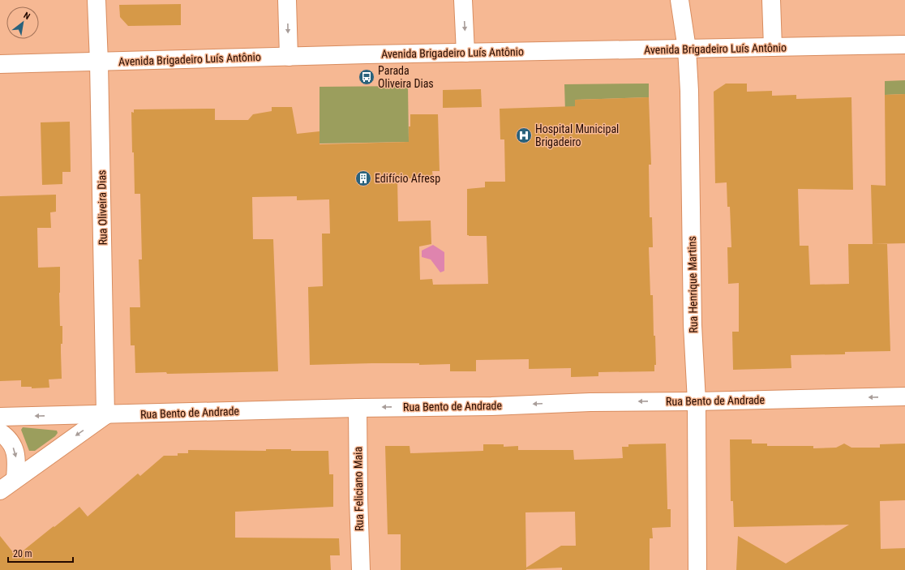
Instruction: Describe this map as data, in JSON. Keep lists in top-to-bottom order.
{
  "streets": {
    "street": [
      "Avenida Brigadeiro Luís Antônio",
      "Rua Oliveira Dias",
      "Rua Henrique Martins",
      "Rua Bento de Andrade",
      "Rua Feliciano Maia"
    ]
  },
  "crossings": [
    ["Avenida Brigadeiro Luís Antônio", "Rua Oliveira Dias"],
    ["Avenida Brigadeiro Luís Antônio", "Rua Henrique Martins"],
    ["Rua Oliveira Dias", "Rua Bento de Andrade"],
    ["Rua Henrique Martins", "Rua Bento de Andrade"],
    ["Rua Bento de Andrade", "Rua Feliciano Maia"]
  ],
  "one_way": ["Rua Bento de Andrade"],
  "places": {
    "bus stop": ["Parada Oliveira Dias"],
    "hospital": ["Hospital Municipal Brigadeiro"],
    "building": ["Edifício Afresp"]
  },
  "scale_bar": "20 m",
  "north": "top right"
}
